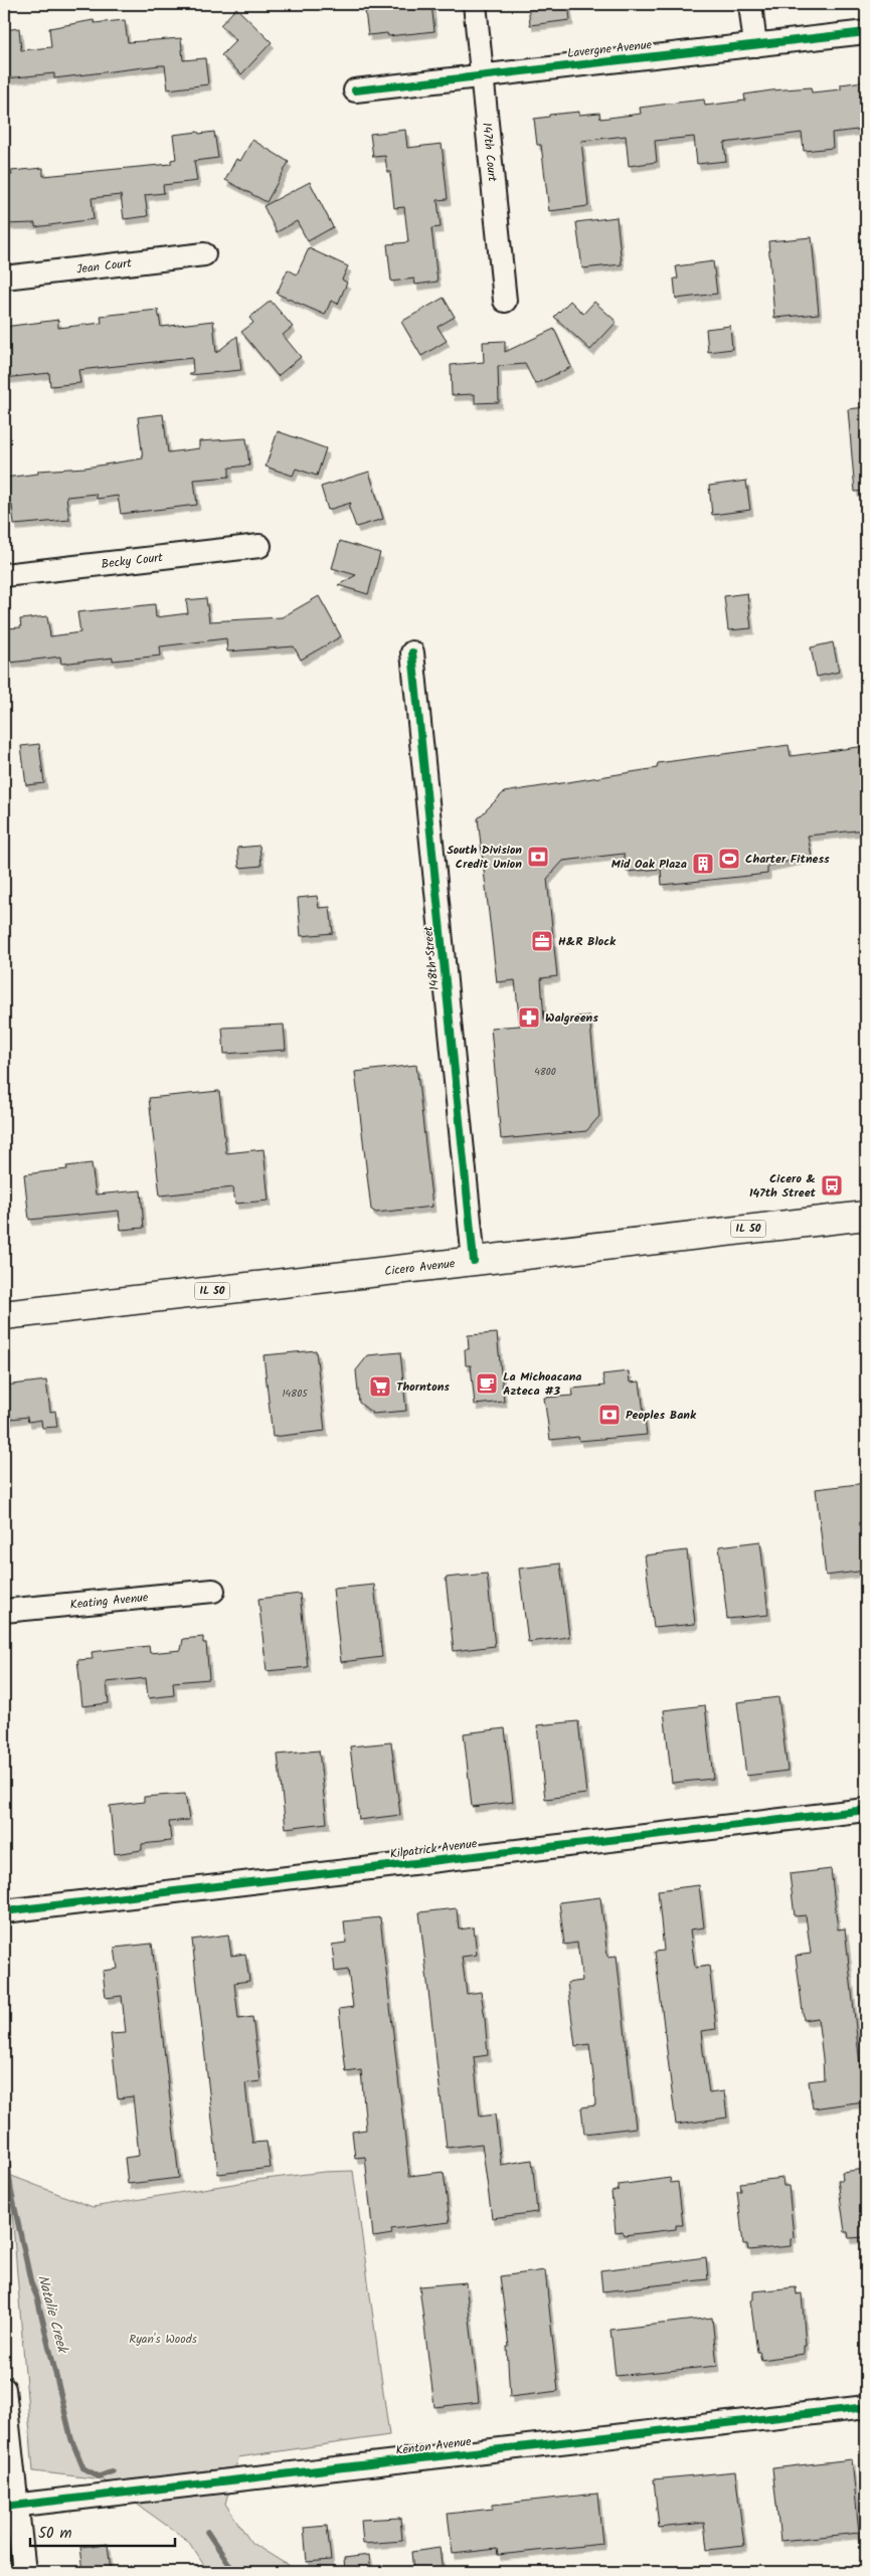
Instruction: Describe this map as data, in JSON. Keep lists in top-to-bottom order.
{
  "streets": {
    "main road": ["IL 50", "Cicero Avenue"],
    "street": [
      "Lavergne Avenue",
      "147th Court",
      "Jean Court",
      "Becky Court",
      "148th Street",
      "Keating Avenue",
      "Kilpatrick Avenue",
      "Kenton Avenue"
    ]
  },
  "crossings": [
    ["Lavergne Avenue", "147th Court"],
    ["148th Street", "Cicero Avenue"]
  ],
  "water": ["Natalie Creek"],
  "parks": ["Ryan's Woods"],
  "places": {
    "bank": ["South Division Credit Union", "Peoples Bank"],
    "sports": ["Charter Fitness"],
    "building": ["Mid Oak Plaza"],
    "office": ["H&R Block"],
    "pharmacy": ["Walgreens"],
    "bus stop": ["Cicero & 147th Street"],
    "cafe": ["La Michoacana Azteca #3"],
    "supermarket": ["Thorntons"]
  },
  "house_numbers": ["4800", "14805"],
  "scale_bar": "50 m"
}
